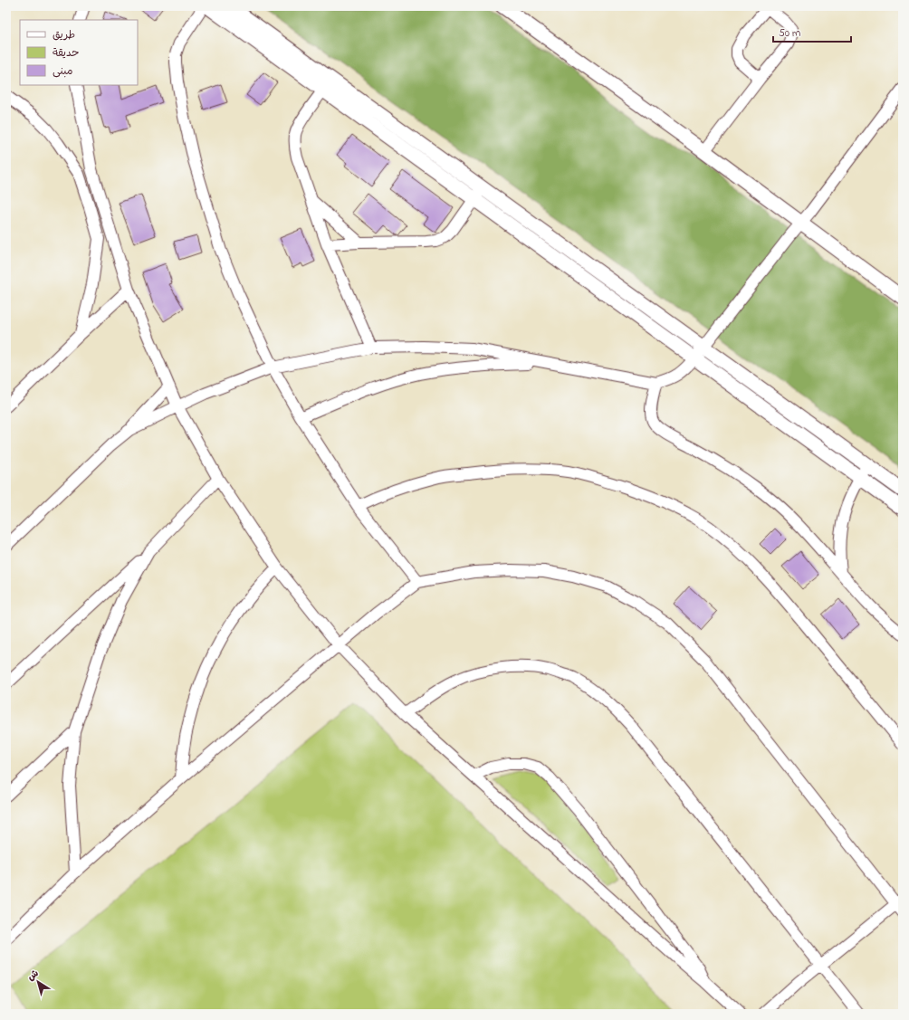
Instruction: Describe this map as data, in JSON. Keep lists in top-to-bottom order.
{
  "legend": ["طريق", "حديقة", "مبنى"],
  "scale_bar": "50 m",
  "north": "top left"
}
